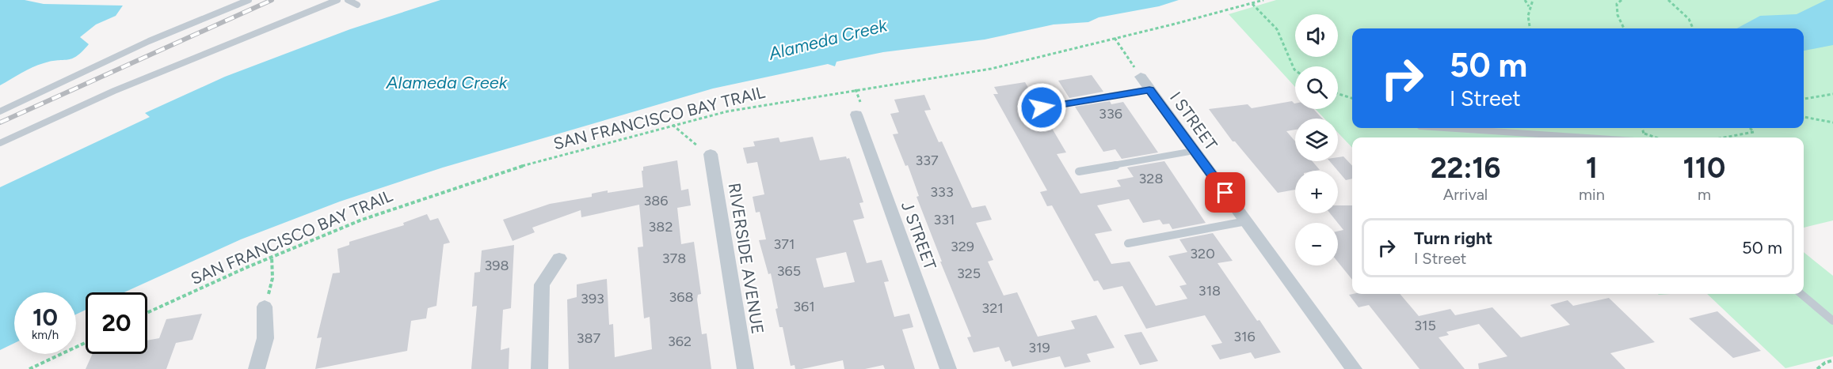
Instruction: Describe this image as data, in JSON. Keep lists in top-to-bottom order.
{
  "streets": {
    "street": ["I STREET", "J STREET", "RIVERSIDE AVENUE"],
    "path": ["SAN FRANCISCO BAY TRAIL"]
  },
  "water": ["Alameda Creek"],
  "house_numbers": [
    "336",
    "337",
    "328",
    "333",
    "386",
    "331",
    "382",
    "371",
    "329",
    "320",
    "378",
    "398",
    "365",
    "325",
    "318",
    "368",
    "393",
    "361",
    "321",
    "315",
    "316",
    "387",
    "362",
    "319"
  ],
  "page": {
    "map_buttons": ["+", "−"],
    "turn": ["50 m", "I Street"],
    "eta": [
      "22:16",
      "Arrival",
      "1",
      "min",
      "110",
      "m"
    ],
    "list": [
      {
        "name": "Turn right",
        "note": "I Street",
        "value": "50 m"
      }
    ],
    "speed": "10 km/h",
    "limit": "20"
  }
}
